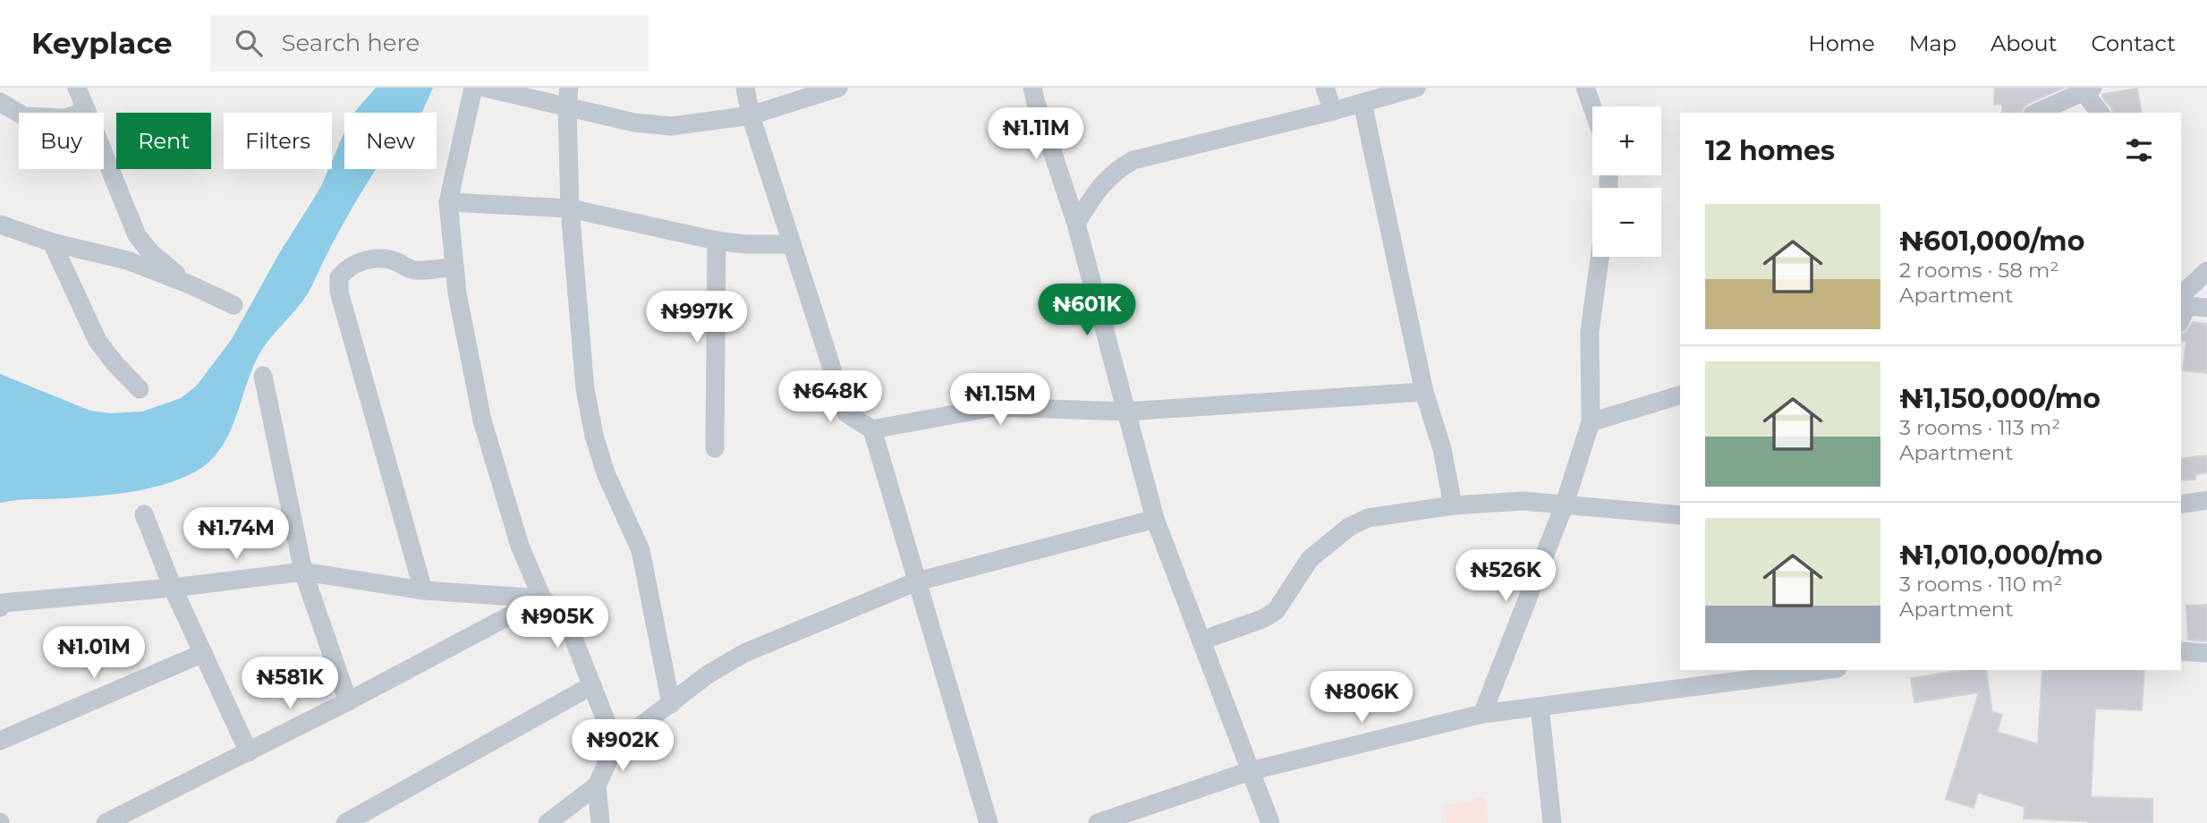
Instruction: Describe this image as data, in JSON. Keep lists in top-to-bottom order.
{
  "page": {
    "header": "Keyplace",
    "search": "Search here",
    "nav": [
      "Home",
      "Map",
      "About",
      "Contact"
    ],
    "map_buttons": ["+", "−"],
    "price": [
      "₦1.11M",
      "₦601K",
      "₦997K",
      "₦648K",
      "₦1.15M",
      "₦1.74M",
      "₦526K",
      "₦905K",
      "₦1.01M",
      "₦581K",
      "₦806K",
      "₦902K"
    ],
    "chip": [
      "Buy",
      "Rent",
      "Filters",
      "New"
    ],
    "heading": "12 homes",
    "list": [
      {
        "name": "₦601,000/mo",
        "note": "2 rooms · 58 m² · Apartment"
      },
      {
        "name": "₦1,150,000/mo",
        "note": "3 rooms · 113 m² · Apartment"
      },
      {
        "name": "₦1,010,000/mo",
        "note": "3 rooms · 110 m² · Apartment"
      }
    ]
  }
}
